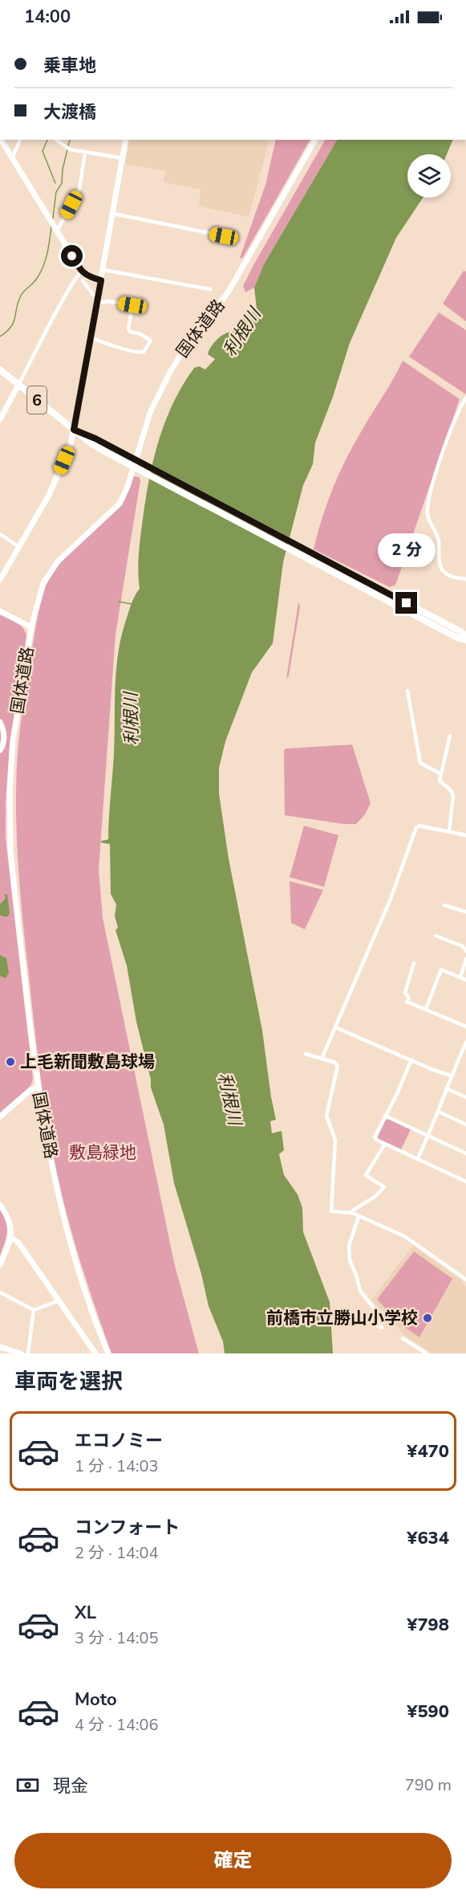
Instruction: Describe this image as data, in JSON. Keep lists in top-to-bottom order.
{
  "streets": {
    "main road": ["6"],
    "street": ["国体道路"]
  },
  "water": ["利根川"],
  "parks": ["敷島緑地"],
  "places": ["上毛新聞敷島球場", "前橋市立勝山小学校"],
  "page": {
    "status": "14:00",
    "banner": ["乗車地", "大渡橋"],
    "bubble": "2 分",
    "heading": "車両を選択",
    "list": [
      {
        "name": "エコノミー",
        "note": "1 分 · 14:03",
        "value": "¥470"
      },
      {
        "name": "コンフォート",
        "note": "2 分 · 14:04",
        "value": "¥634"
      },
      {
        "name": "XL",
        "note": "3 分 · 14:05",
        "value": "¥798"
      },
      {
        "name": "Moto",
        "note": "4 分 · 14:06",
        "value": "¥590"
      }
    ],
    "pay": ["現金", "790 m"],
    "buttons": "確定"
  }
}
